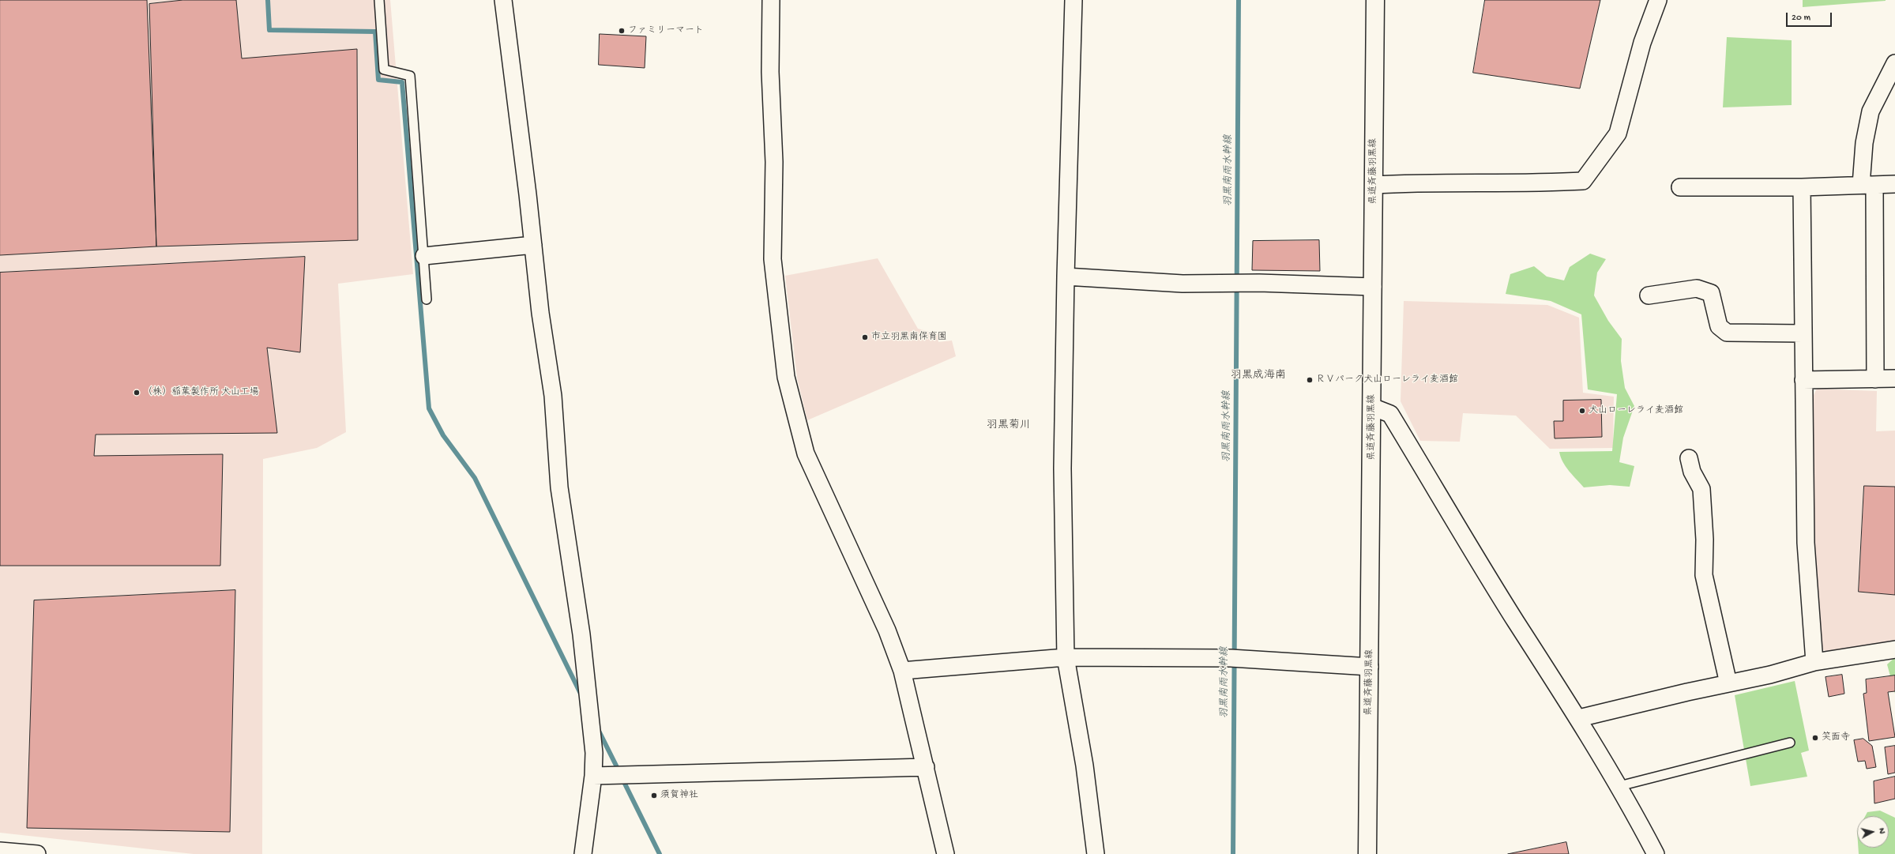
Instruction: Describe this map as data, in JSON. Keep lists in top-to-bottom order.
{
  "streets": {
    "main road": ["県道斉藤羽黒線"]
  },
  "districts": ["羽黒成海南", "羽黒菊川"],
  "water": ["羽黒南雨水幹線"],
  "places": [
    "ファミリーマート",
    "市立羽黒南保育園",
    "ＲＶパーク犬山ローレライ麦酒館",
    "（株）稲葉製作所 犬山工場",
    "犬山ローレライ麦酒館",
    "笑面寺",
    "須賀神社"
  ],
  "scale_bar": "20 m",
  "north": "right"
}
